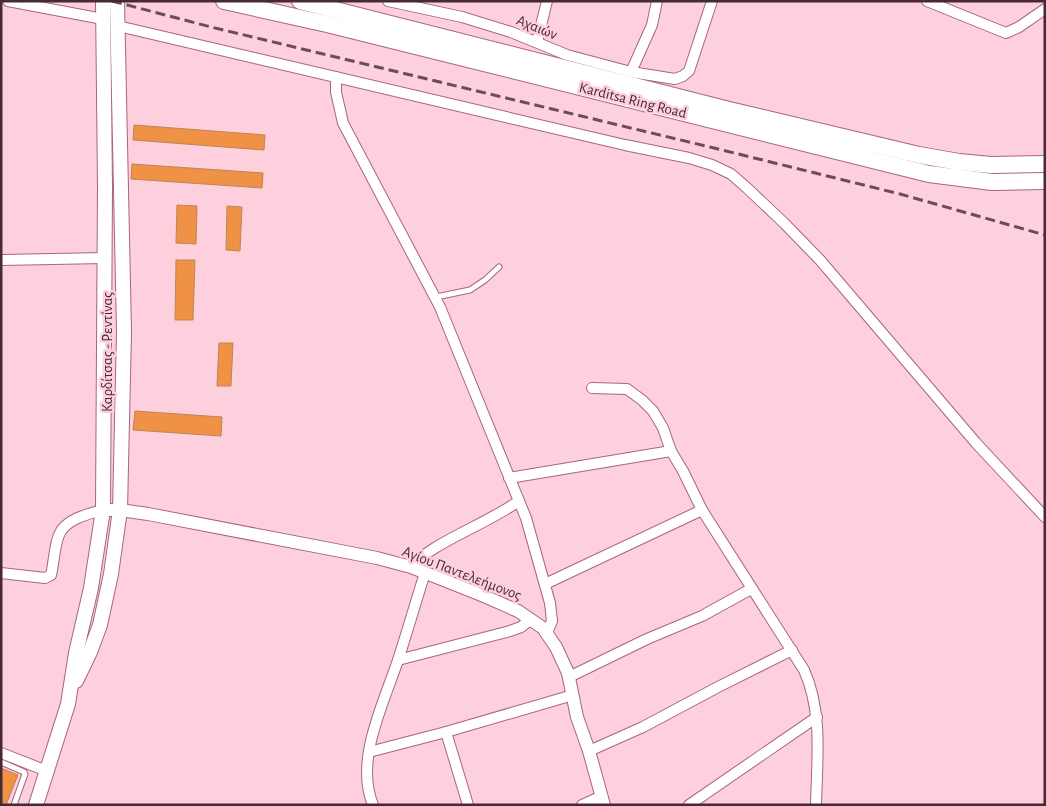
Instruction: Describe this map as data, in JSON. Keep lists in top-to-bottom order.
{
  "streets": {
    "main road": ["Karditsa Ring Road", "Καρδίτσας - Ρεντίνας"],
    "street": ["Αχαιών", "Αγίου Παντελεήμονος"]
  },
  "crossings": [
    ["Καρδίτσας - Ρεντίνας", "Αγίου Παντελεήμονος"]
  ]
}
